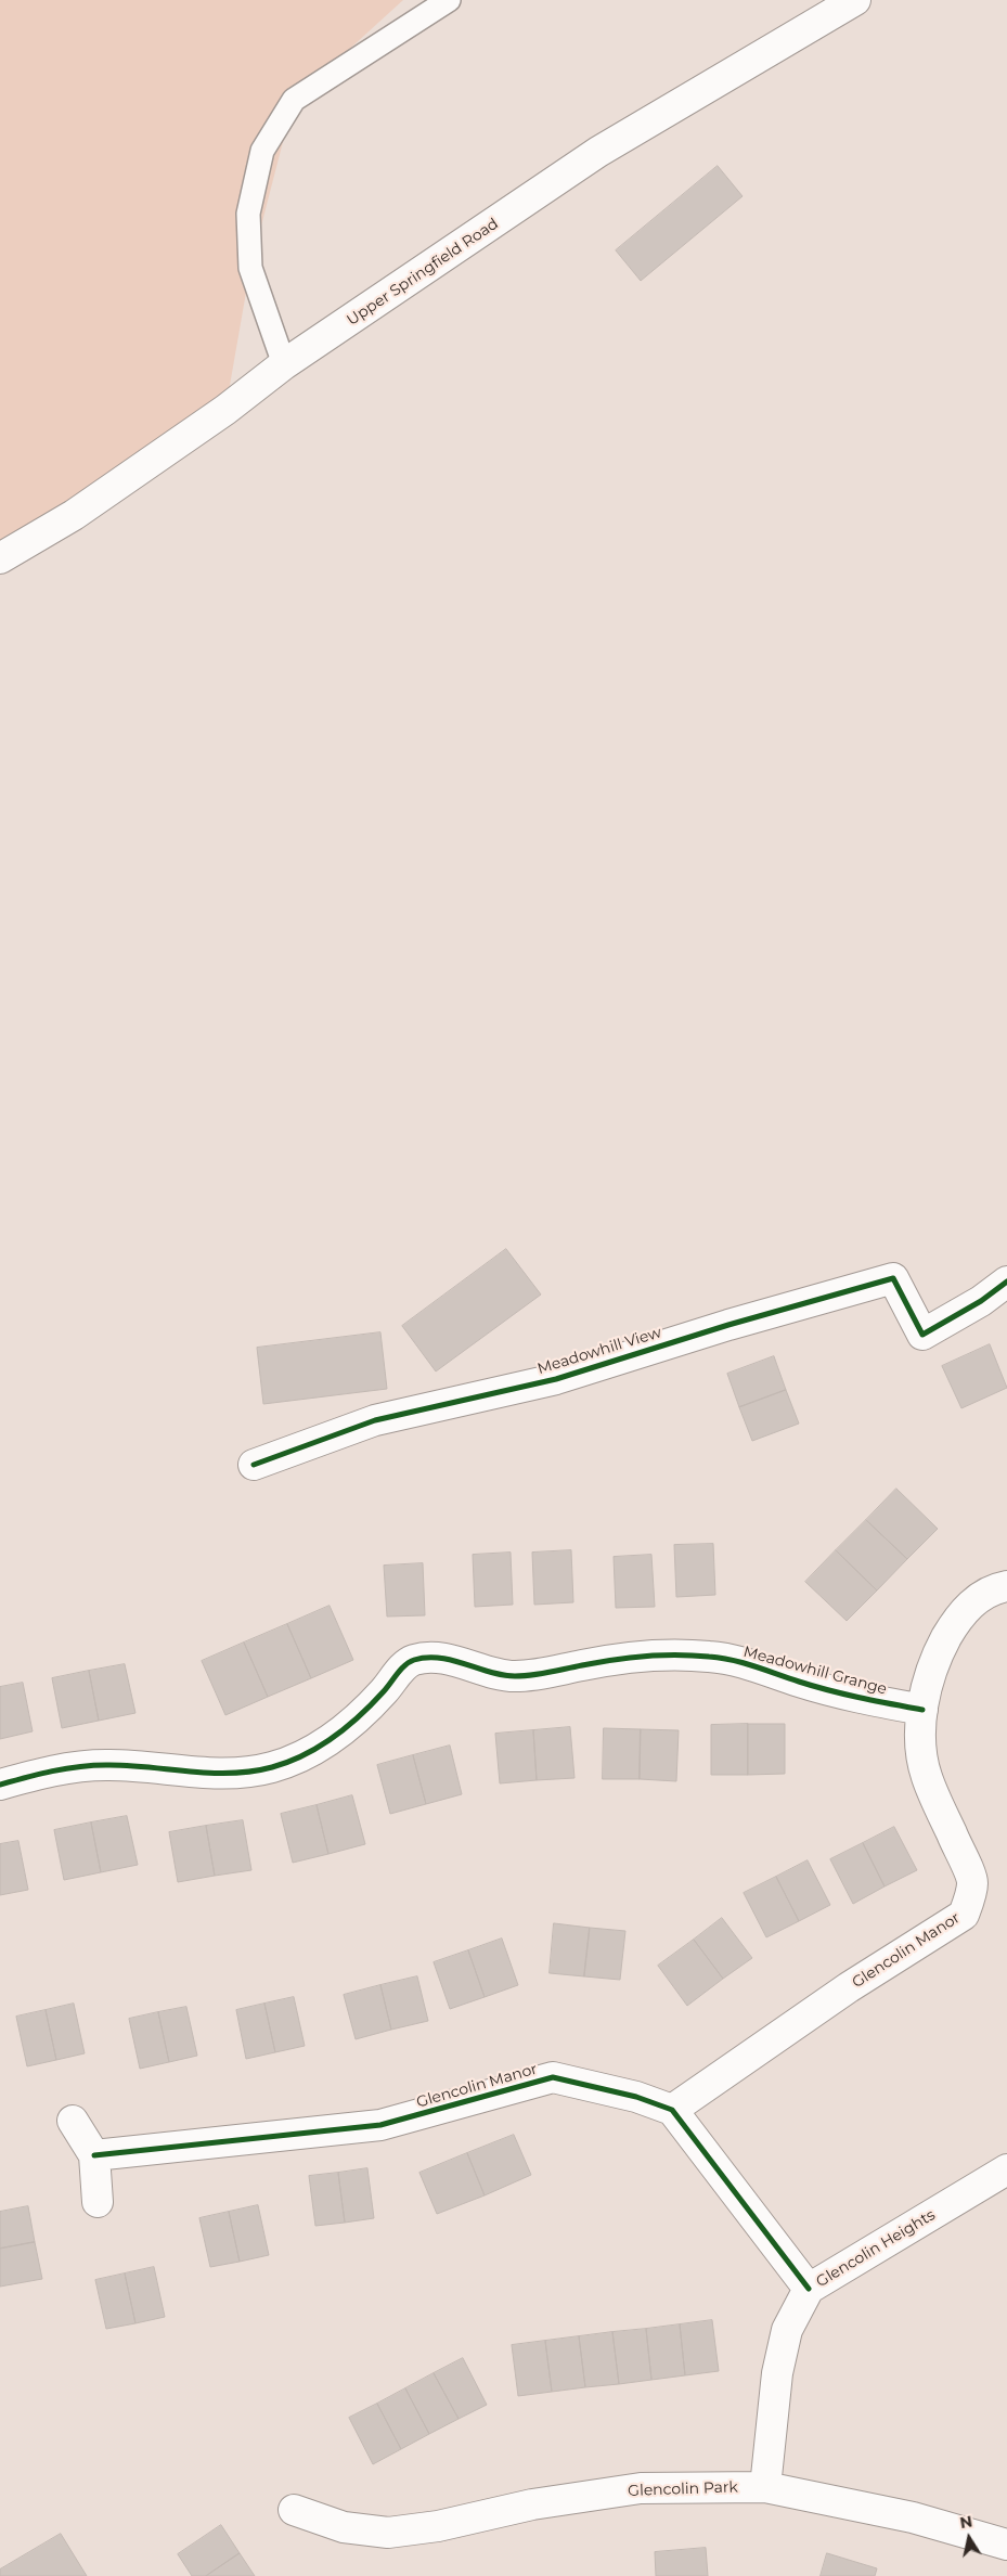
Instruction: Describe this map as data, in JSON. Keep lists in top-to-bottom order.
{
  "streets": {
    "street": [
      "Upper Springfield Road",
      "Meadowhill View",
      "Meadowhill Grange",
      "Glencolin Manor",
      "Glencolin Heights",
      "Glencolin Park"
    ]
  },
  "crossings": [
    ["Meadowhill Grange", "Glencolin Manor"],
    ["Glencolin Heights", "Glencolin Park"]
  ],
  "north": "top"
}
